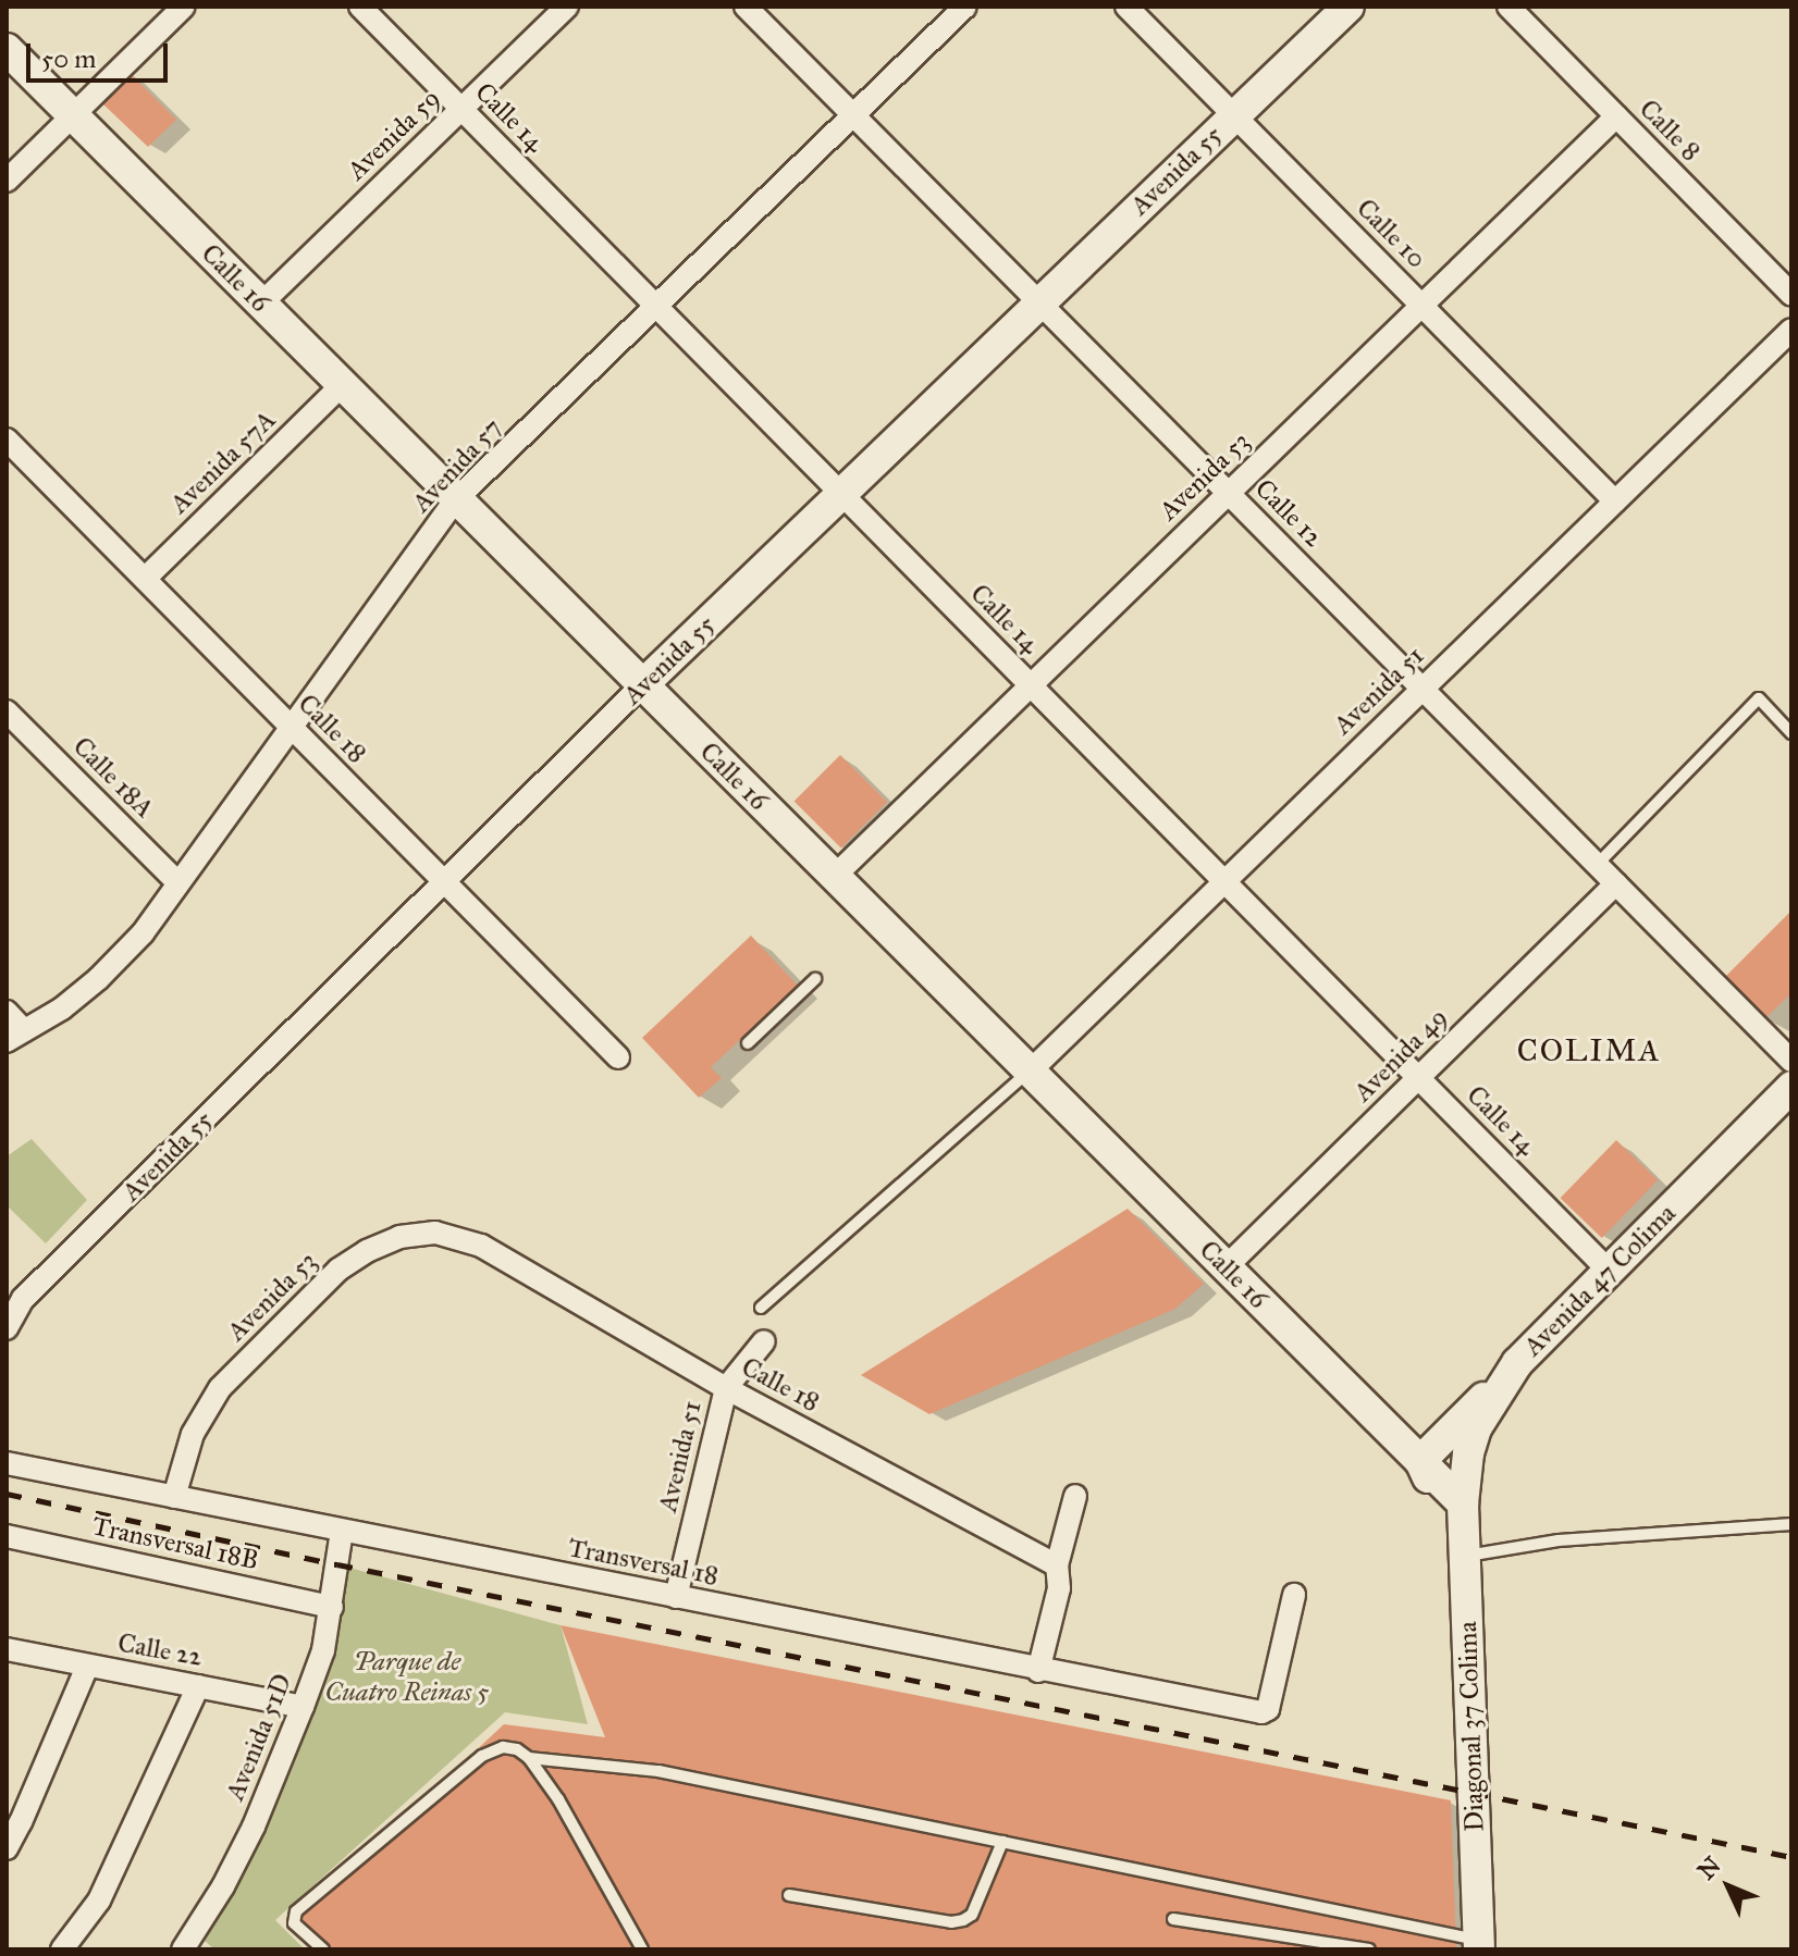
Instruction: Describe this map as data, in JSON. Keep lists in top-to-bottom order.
{
  "streets": {
    "street": [
      "Calle 14",
      "Calle 8",
      "Avenida 59",
      "Avenida 55",
      "Calle 10",
      "Calle 16",
      "Avenida 57A",
      "Avenida 57",
      "Avenida 53",
      "Calle 12",
      "Avenida 51",
      "Calle 18",
      "Calle 18A",
      "Avenida 49",
      "Avenida 47 Colima",
      "Transversal 18B",
      "Transversal 18",
      "Calle 22",
      "Diagonal 37 Colima",
      "Avenida 51D"
    ]
  },
  "crossings": [
    ["Calle 14", "Avenida 59"],
    ["Calle 14", "Avenida 55"],
    ["Calle 14", "Avenida 57"],
    ["Calle 14", "Avenida 53"],
    ["Calle 14", "Avenida 51"],
    ["Calle 14", "Avenida 49"],
    ["Calle 14", "Avenida 47 Colima"],
    ["Calle 8", "Avenida 53"],
    ["Avenida 59", "Calle 16"],
    ["Avenida 55", "Calle 10"],
    ["Avenida 55", "Calle 16"],
    ["Avenida 55", "Calle 12"],
    ["Avenida 55", "Calle 18"],
    ["Calle 10", "Avenida 53"],
    ["Calle 10", "Avenida 51"],
    ["Calle 16", "Avenida 57A"],
    ["Calle 16", "Avenida 57"],
    ["Calle 16", "Avenida 53"],
    ["Calle 16", "Avenida 51"],
    ["Calle 16", "Avenida 49"],
    ["Calle 16", "Avenida 47 Colima"],
    ["Calle 16", "Diagonal 37 Colima"],
    ["Avenida 57A", "Calle 18"],
    ["Avenida 57", "Calle 12"],
    ["Avenida 57", "Calle 18"],
    ["Avenida 57", "Calle 18A"],
    ["Avenida 53", "Calle 12"],
    ["Avenida 53", "Calle 18"],
    ["Avenida 53", "Transversal 18"],
    ["Calle 12", "Avenida 51"],
    ["Calle 12", "Avenida 49"],
    ["Avenida 51", "Calle 18"],
    ["Avenida 51", "Transversal 18"],
    ["Avenida 47 Colima", "Diagonal 37 Colima"],
    ["Transversal 18B", "Avenida 51D"],
    ["Transversal 18", "Avenida 51D"],
    ["Calle 22", "Avenida 51D"]
  ],
  "districts": ["COLIMA"],
  "parks": ["Parque de Cuatro Reinas 5"],
  "scale_bar": "50 m",
  "north": "top left"
}
